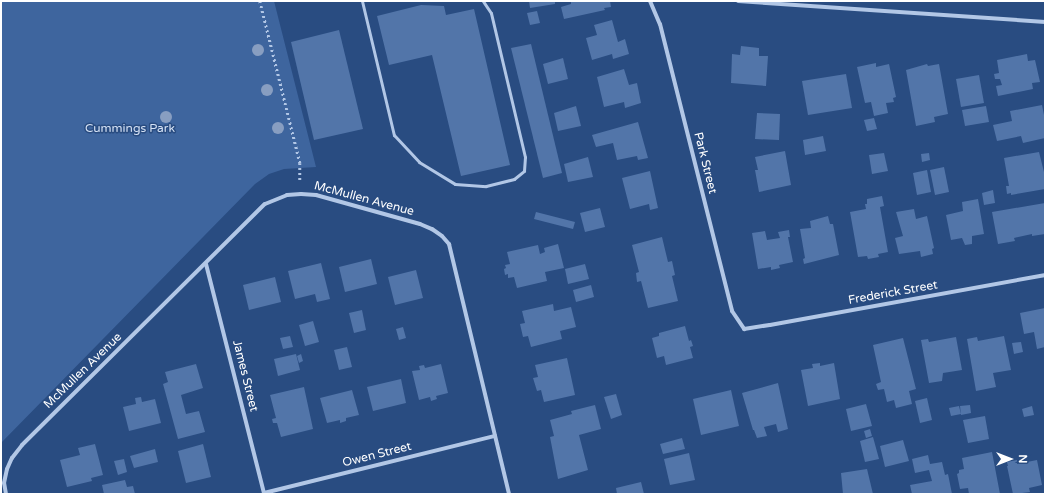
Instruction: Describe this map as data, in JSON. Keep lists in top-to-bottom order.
{
  "streets": {
    "street": [
      "Park Street",
      "McMullen Avenue",
      "Frederick Street",
      "James Street",
      "Owen Street"
    ]
  },
  "crossings": [
    ["Park Street", "Frederick Street"],
    ["McMullen Avenue", "James Street"],
    ["McMullen Avenue", "Owen Street"],
    ["James Street", "Owen Street"]
  ],
  "parks": ["Cummings Park"],
  "north": "right"
}
